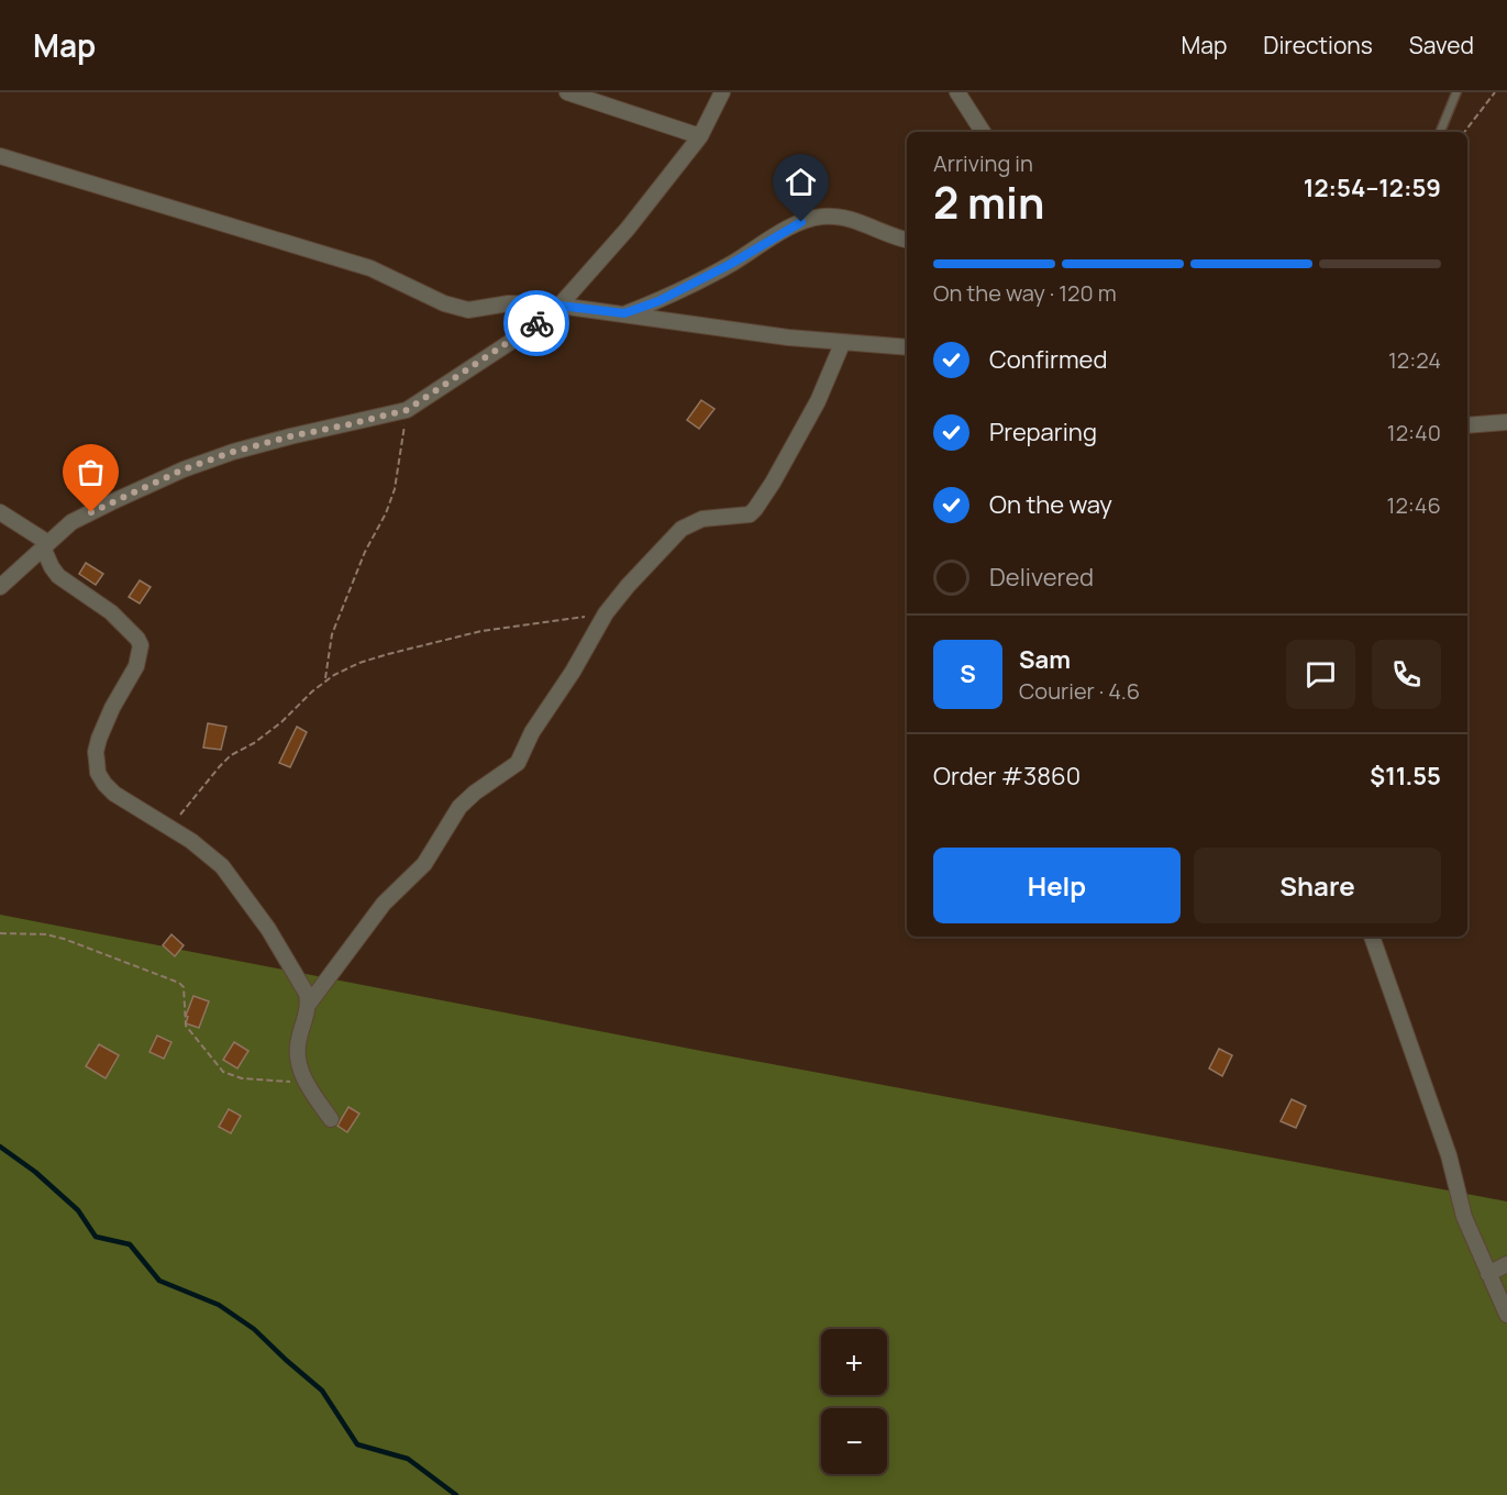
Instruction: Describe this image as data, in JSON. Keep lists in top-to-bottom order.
{
  "page": {
    "header": "Map",
    "nav": ["Map", "Directions", "Saved"],
    "heading": ["2 min", "Arriving in", "12:54–12:59"],
    "panel": [
      "Sam",
      "Courier · 4.6",
      "Order #3860",
      "$11.55"
    ],
    "bar": "On the way · 120 m",
    "list": [
      ["Confirmed", "12:24"],
      ["Preparing", "12:40"],
      ["On the way", "12:46"],
      "Delivered"
    ],
    "round": "S",
    "buttons": ["Help", "Share"],
    "map_buttons": ["+", "−"]
  }
}
